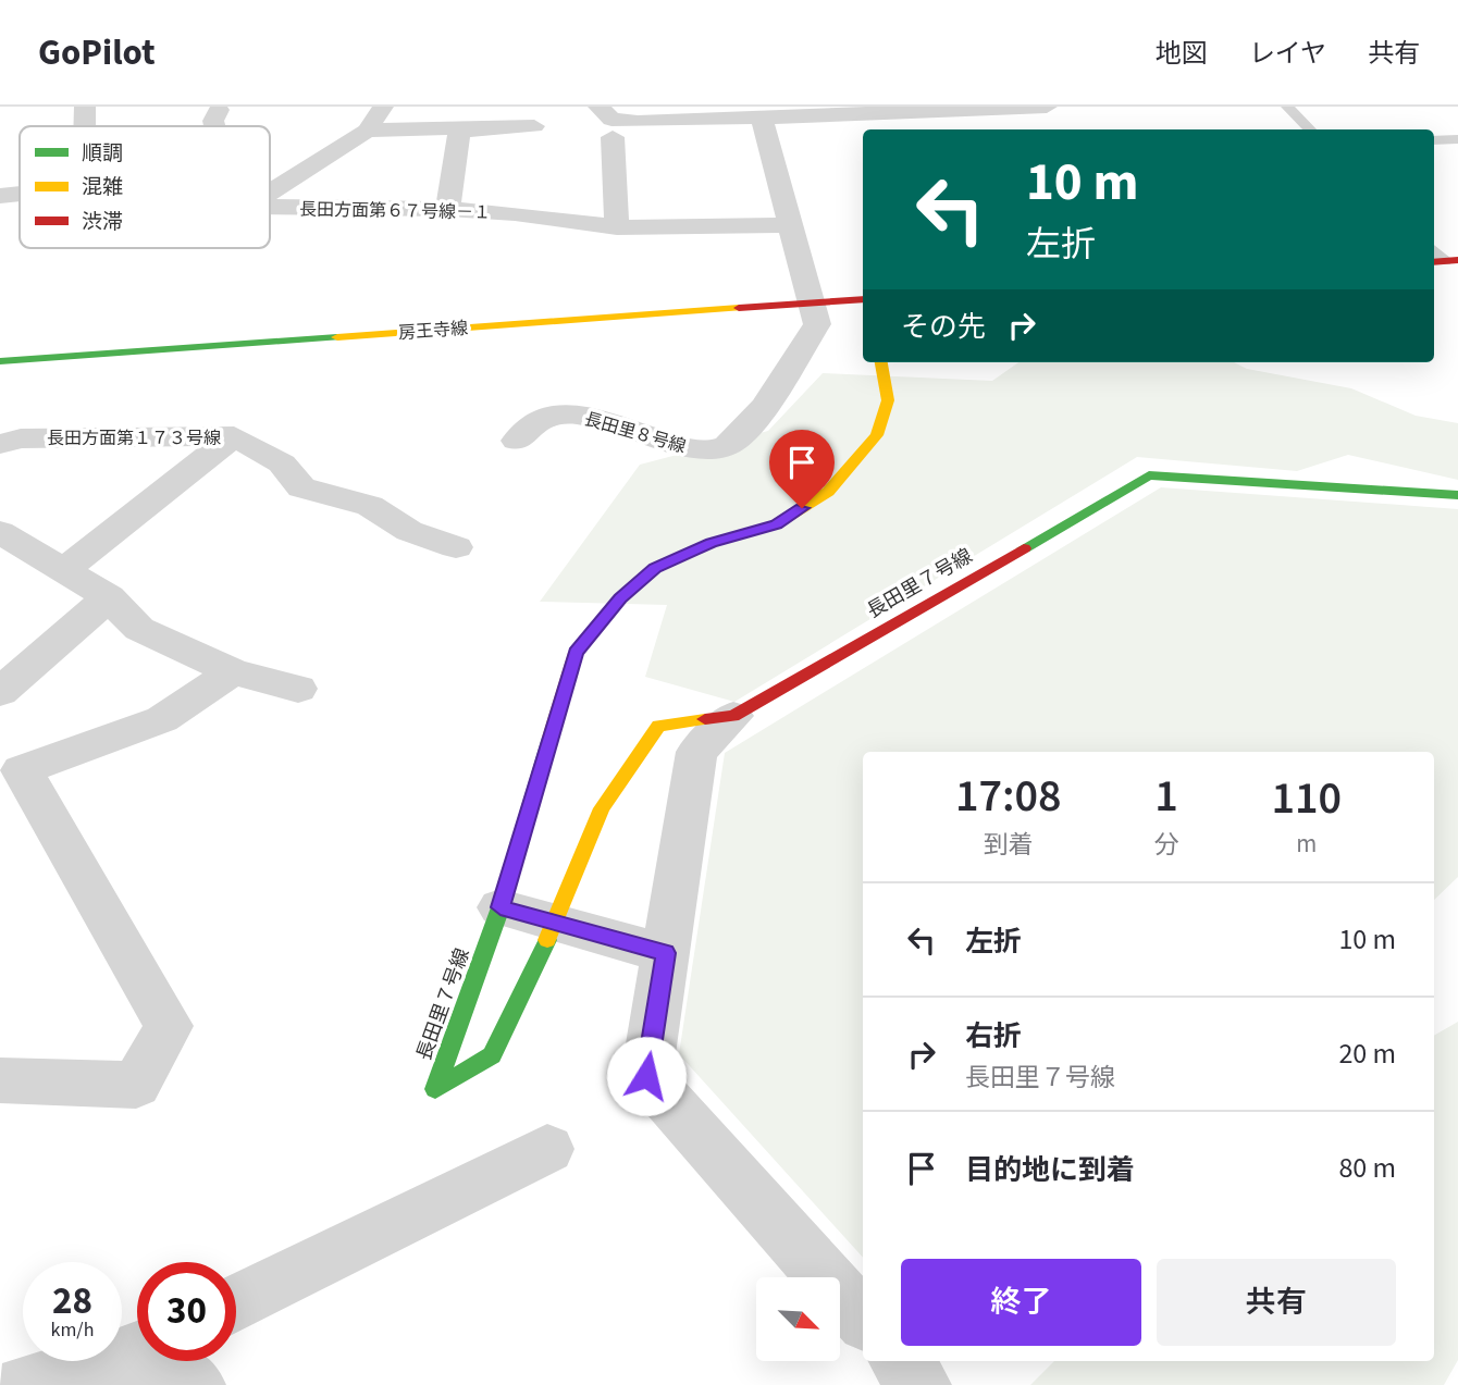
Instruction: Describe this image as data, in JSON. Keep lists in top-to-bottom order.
{
  "streets": {
    "street": [
      "長田方面第６７号線－１",
      "房王寺線",
      "長田里８号線",
      "長田方面第１７３号線",
      "長田里７号線"
    ]
  },
  "crossings": [
    ["房王寺線", "長田里８号線"]
  ],
  "legend": ["順調", "混雑", "渋滞"],
  "north": "bottom right",
  "page": {
    "header": "GoPilot",
    "nav": ["地図", "レイヤ", "共有"],
    "turn": ["10 m", "左折"],
    "then": "その先",
    "eta": [
      "17:08",
      "到着",
      "1",
      "分",
      "110",
      "m"
    ],
    "list": [
      {
        "name": "左折",
        "value": "10 m"
      },
      {
        "name": "右折",
        "note": "長田里７号線",
        "value": "20 m"
      },
      {
        "name": "目的地に到着",
        "value": "80 m"
      }
    ],
    "buttons": ["終了", "共有"],
    "speed": "28 km/h",
    "limit": "30"
  }
}
